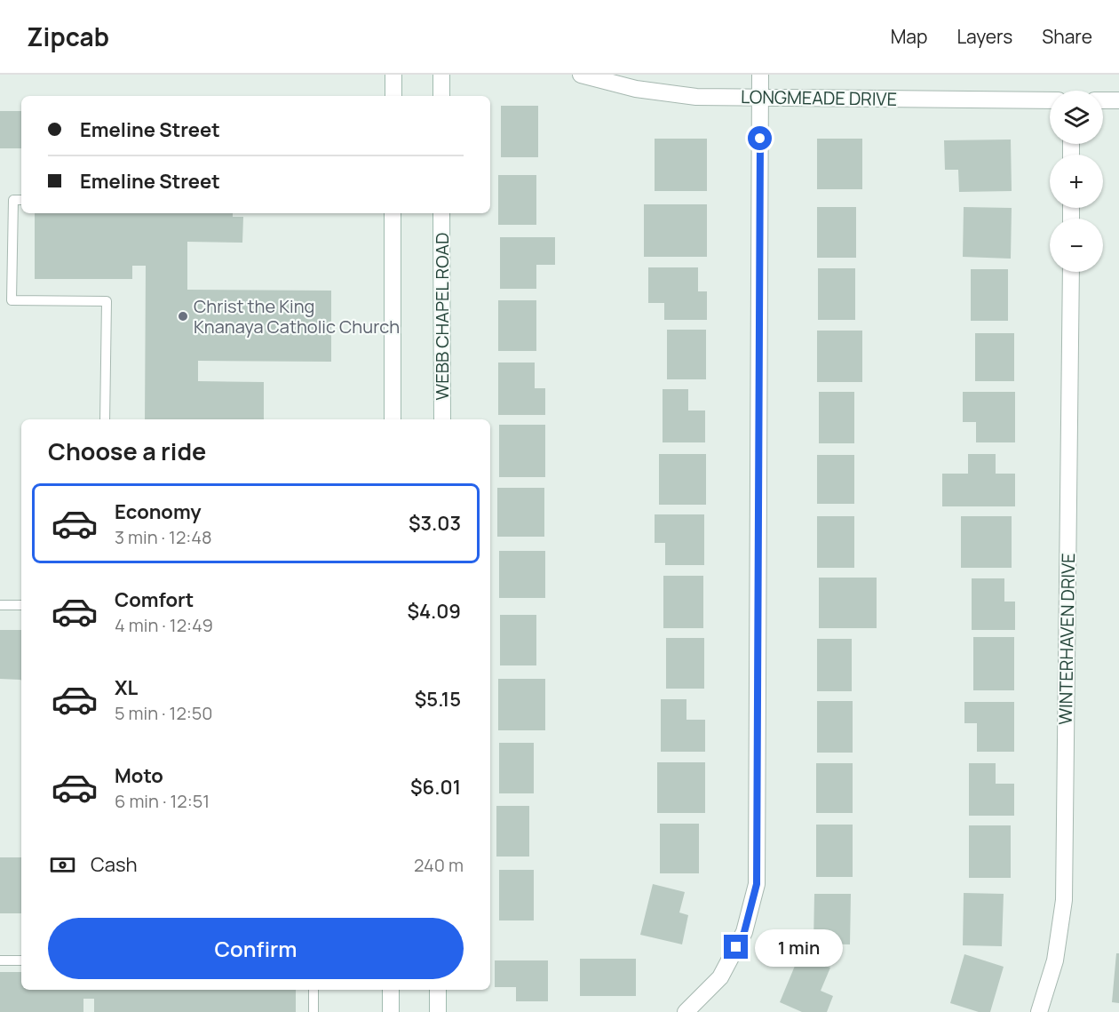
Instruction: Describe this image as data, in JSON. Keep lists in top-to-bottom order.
{
  "streets": {
    "street": ["LONGMEADE DRIVE", "WEBB CHAPEL ROAD", "WINTERHAVEN DRIVE"]
  },
  "places": ["Christ the King Knanaya Catholic Church"],
  "page": {
    "header": "Zipcab",
    "nav": ["Map", "Layers", "Share"],
    "map_buttons": ["+", "−"],
    "banner": ["Emeline Street", "Emeline Street"],
    "heading": "Choose a ride",
    "list": [
      {
        "name": "Economy",
        "note": "3 min · 12:48",
        "value": "$3.03"
      },
      {
        "name": "Comfort",
        "note": "4 min · 12:49",
        "value": "$4.09"
      },
      {
        "name": "XL",
        "note": "5 min · 12:50",
        "value": "$5.15"
      },
      {
        "name": "Moto",
        "note": "6 min · 12:51",
        "value": "$6.01"
      }
    ],
    "pay": ["Cash", "240 m"],
    "buttons": "Confirm",
    "bubble": "1 min"
  }
}
